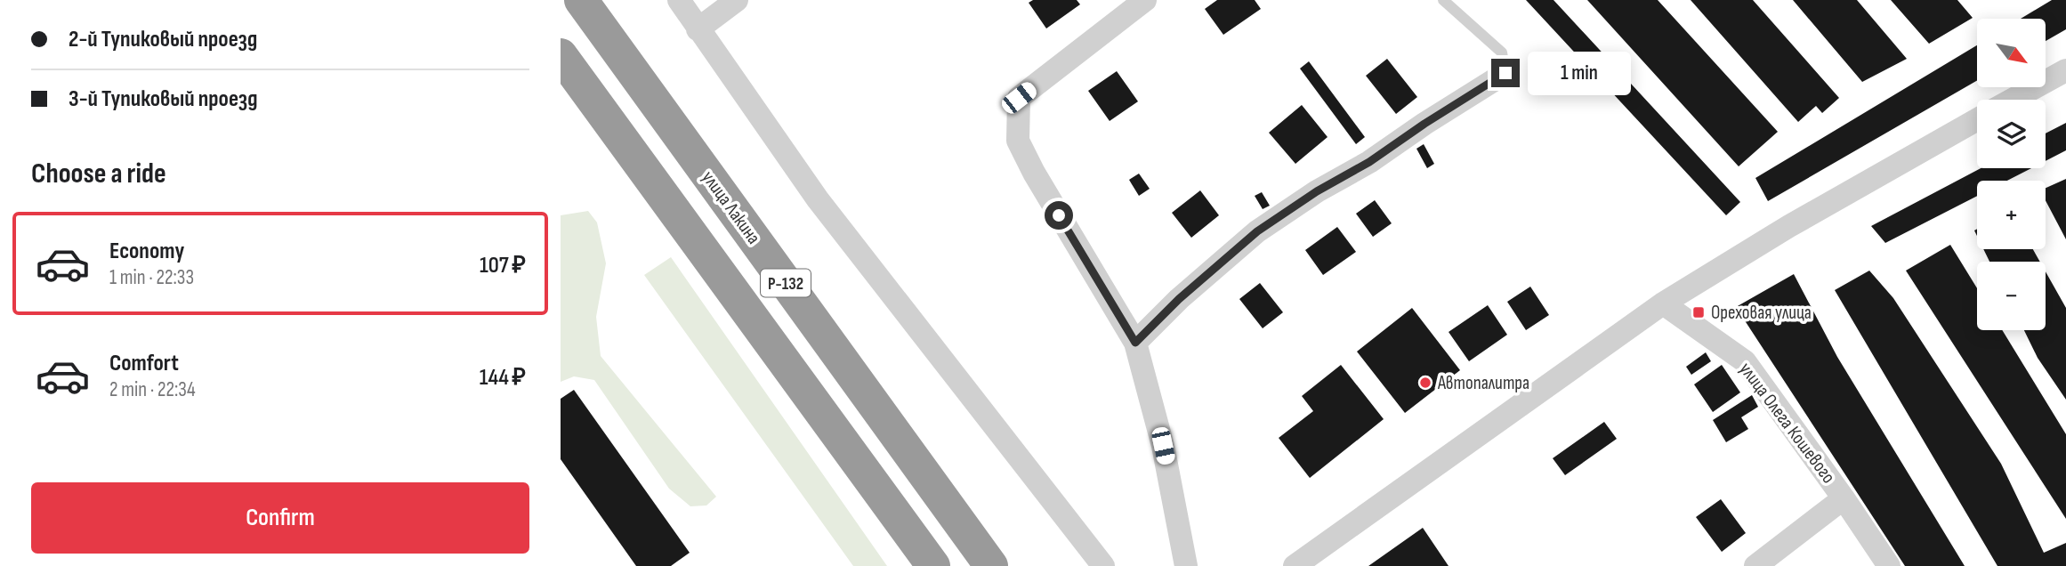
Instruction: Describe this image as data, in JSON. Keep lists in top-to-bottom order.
{
  "streets": {
    "highway": ["улица Лакина", "Р-132"],
    "street": ["улица Олега Кошевого"]
  },
  "places": {
    "transit": ["Ореховая улица"],
    "other": ["Автопалитра"]
  },
  "north": "bottom right",
  "page": {
    "banner": ["2-й Тупиковый проезд", "3-й Тупиковый проезд"],
    "map_buttons": ["+", "−"],
    "bubble": "1 min",
    "heading": "Choose a ride",
    "list": [
      {
        "name": "Economy",
        "note": "1 min · 22:33",
        "value": "107 ₽"
      },
      {
        "name": "Comfort",
        "note": "2 min · 22:34",
        "value": "144 ₽"
      }
    ],
    "buttons": "Confirm"
  }
}
